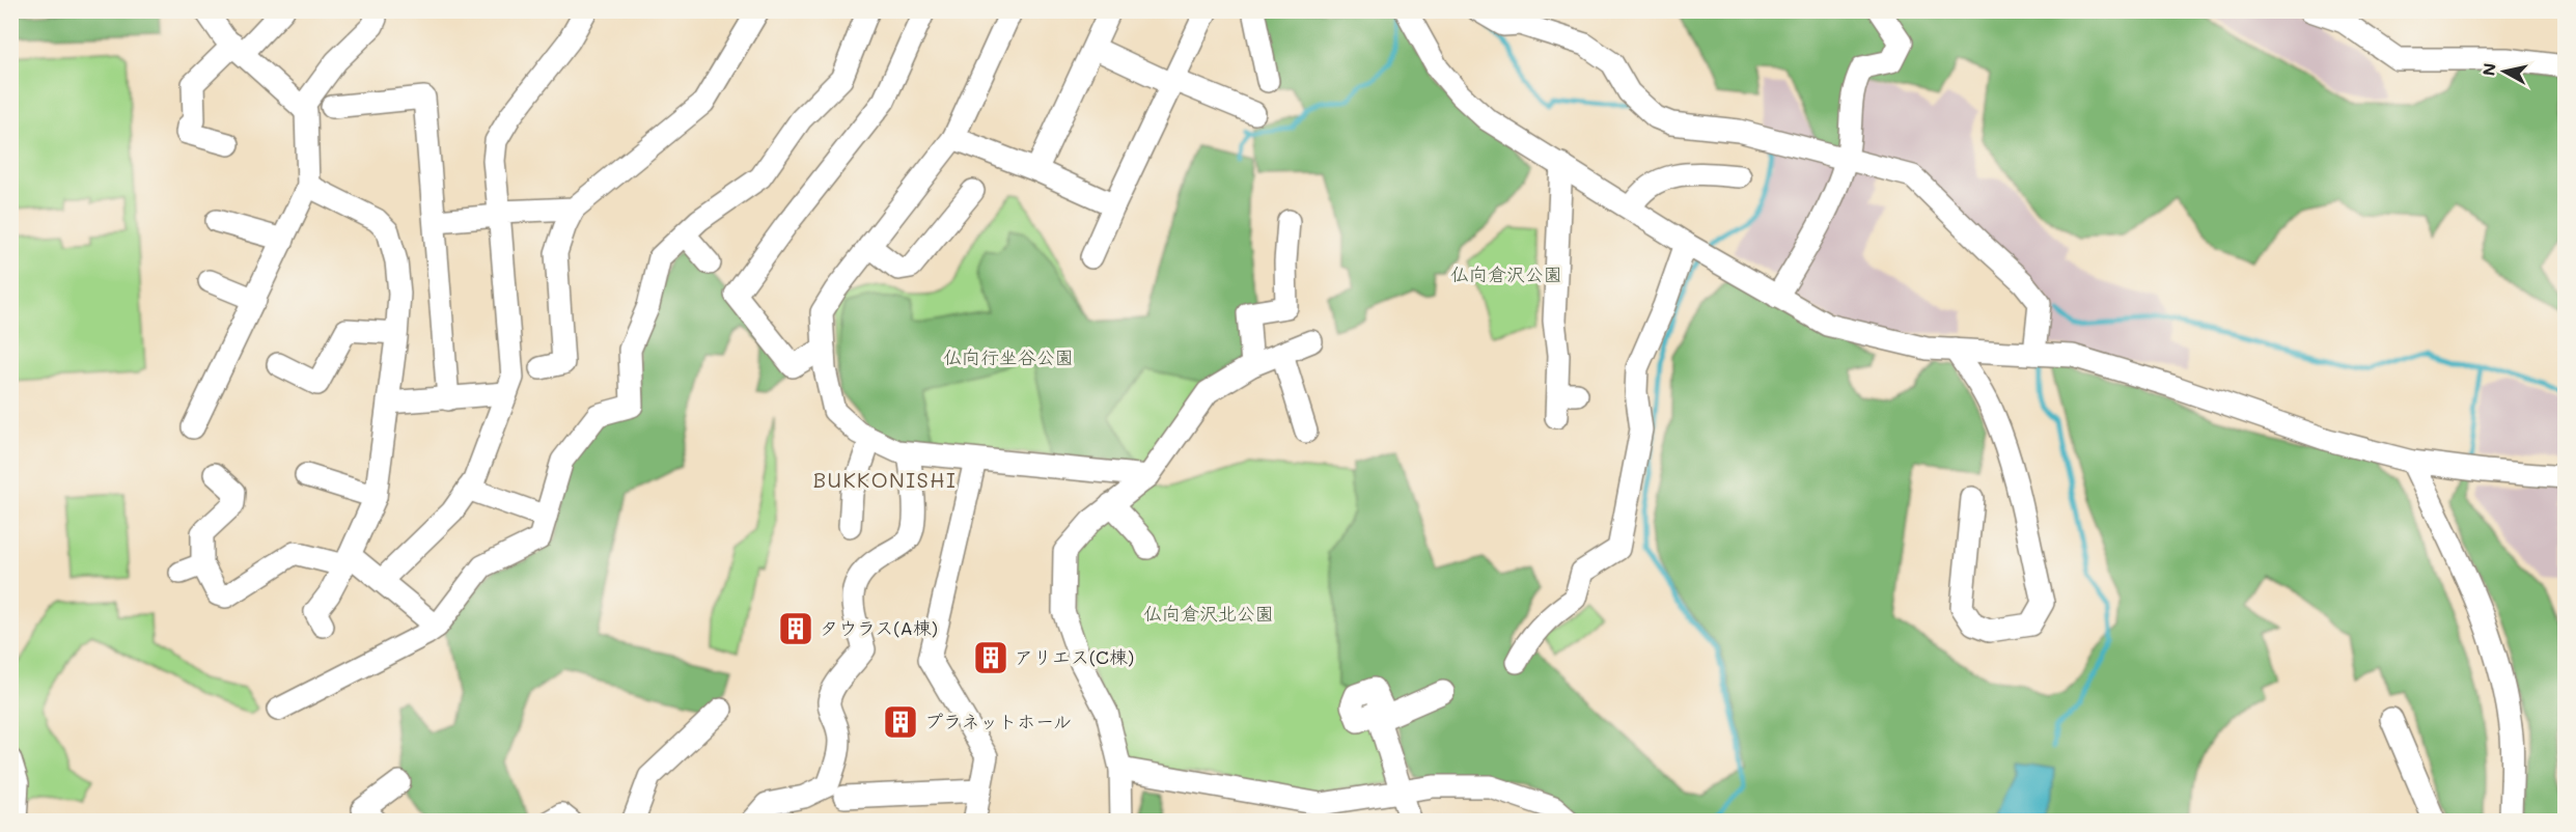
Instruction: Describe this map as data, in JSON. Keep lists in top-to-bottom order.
{
  "districts": ["BUKKONISHI"],
  "parks": ["仏向倉沢公園", "仏向行坐谷公園", "仏向倉沢北公園"],
  "places": {
    "building": ["タウラス(A棟)", "アリエス(C棟)", "プラネットホール"]
  },
  "north": "left"
}
